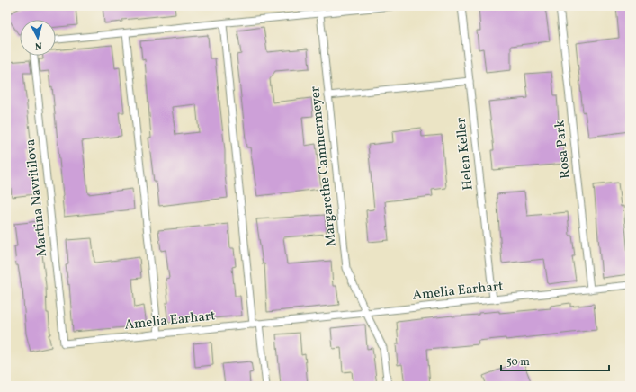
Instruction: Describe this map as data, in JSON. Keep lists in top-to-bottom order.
{
  "streets": {
    "lane": [
      "Rosa Park",
      "Helen Keller",
      "Margarethe Cammermeyer",
      "Martina Navritilova",
      "Amelia Earhart"
    ]
  },
  "crossings": [
    ["Rosa Park", "Amelia Earhart"],
    ["Helen Keller", "Amelia Earhart"],
    ["Margarethe Cammermeyer", "Amelia Earhart"],
    ["Martina Navritilova", "Amelia Earhart"]
  ],
  "scale_bar": "50 m",
  "north": "bottom"
}
